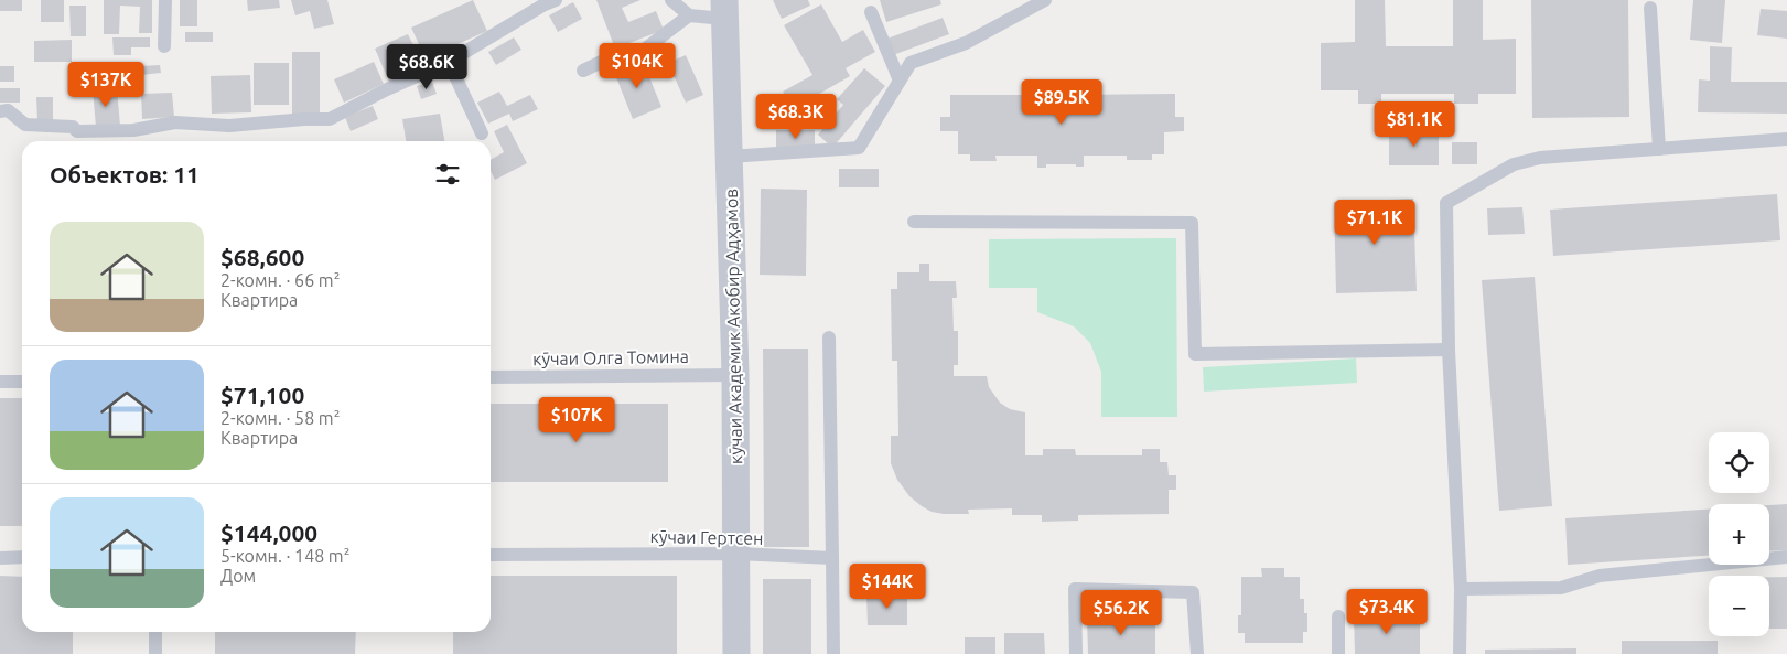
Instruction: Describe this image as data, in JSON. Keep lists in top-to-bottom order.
{
  "streets": {
    "street": ["кӯчаи Академик Акобир Адҳамов"],
    "lane": ["кӯчаи Олга Томина", "кӯчаи Гертсен"]
  },
  "crossings": [
    ["кӯчаи Академик Акобир Адҳамов", "кӯчаи Олга Томина"],
    ["кӯчаи Академик Акобир Адҳамов", "кӯчаи Гертсен"]
  ],
  "page": {
    "price": [
      "$104K",
      "$68.6K",
      "$137K",
      "$89.5K",
      "$68.3K",
      "$81.1K",
      "$71.1K",
      "$107K",
      "$144K",
      "$73.4K",
      "$56.2K"
    ],
    "heading": "Объектов: 11",
    "list": [
      {
        "name": "$68,600",
        "note": "2-комн. · 66 m² · Квартира"
      },
      {
        "name": "$71,100",
        "note": "2-комн. · 58 m² · Квартира"
      },
      {
        "name": "$144,000",
        "note": "5-комн. · 148 m² · Дом"
      }
    ],
    "map_buttons": ["+", "−"]
  }
}
